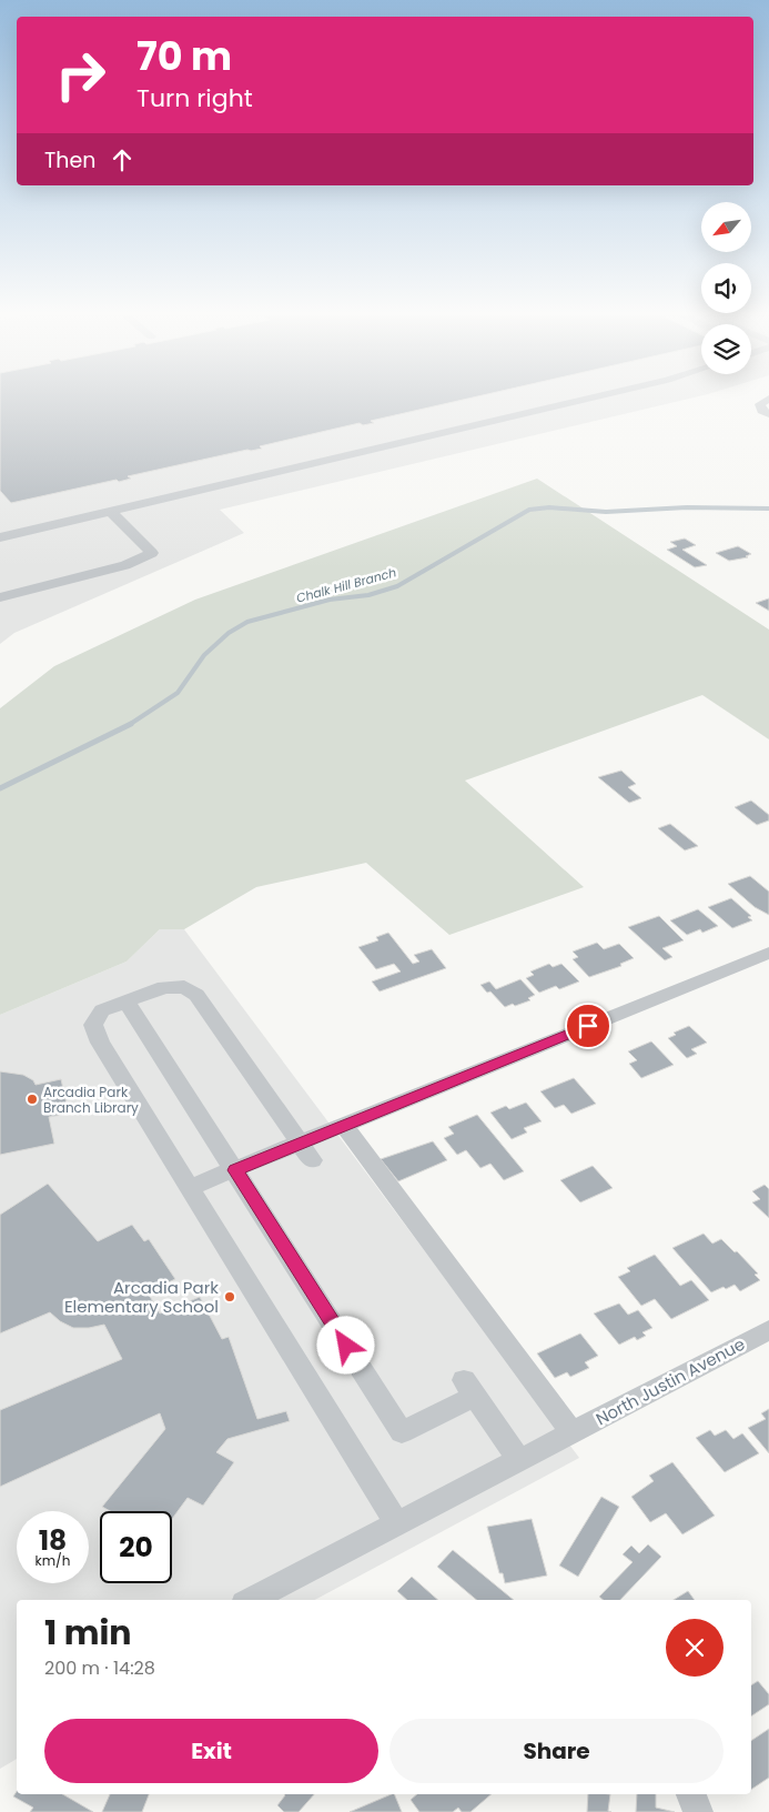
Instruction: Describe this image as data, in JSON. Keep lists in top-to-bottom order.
{
  "streets": {
    "street": ["North Justin Avenue"]
  },
  "water": ["Chalk Hill Branch"],
  "places": ["Arcadia Park Branch Library", "Arcadia Park Elementary School"],
  "north": "bottom left",
  "page": {
    "turn": ["70 m", "Turn right"],
    "then": "Then",
    "speed": "18 km/h",
    "limit": "20",
    "heading": ["1 min", "200 m · 14:28"],
    "buttons": ["Exit", "Share"]
  }
}
